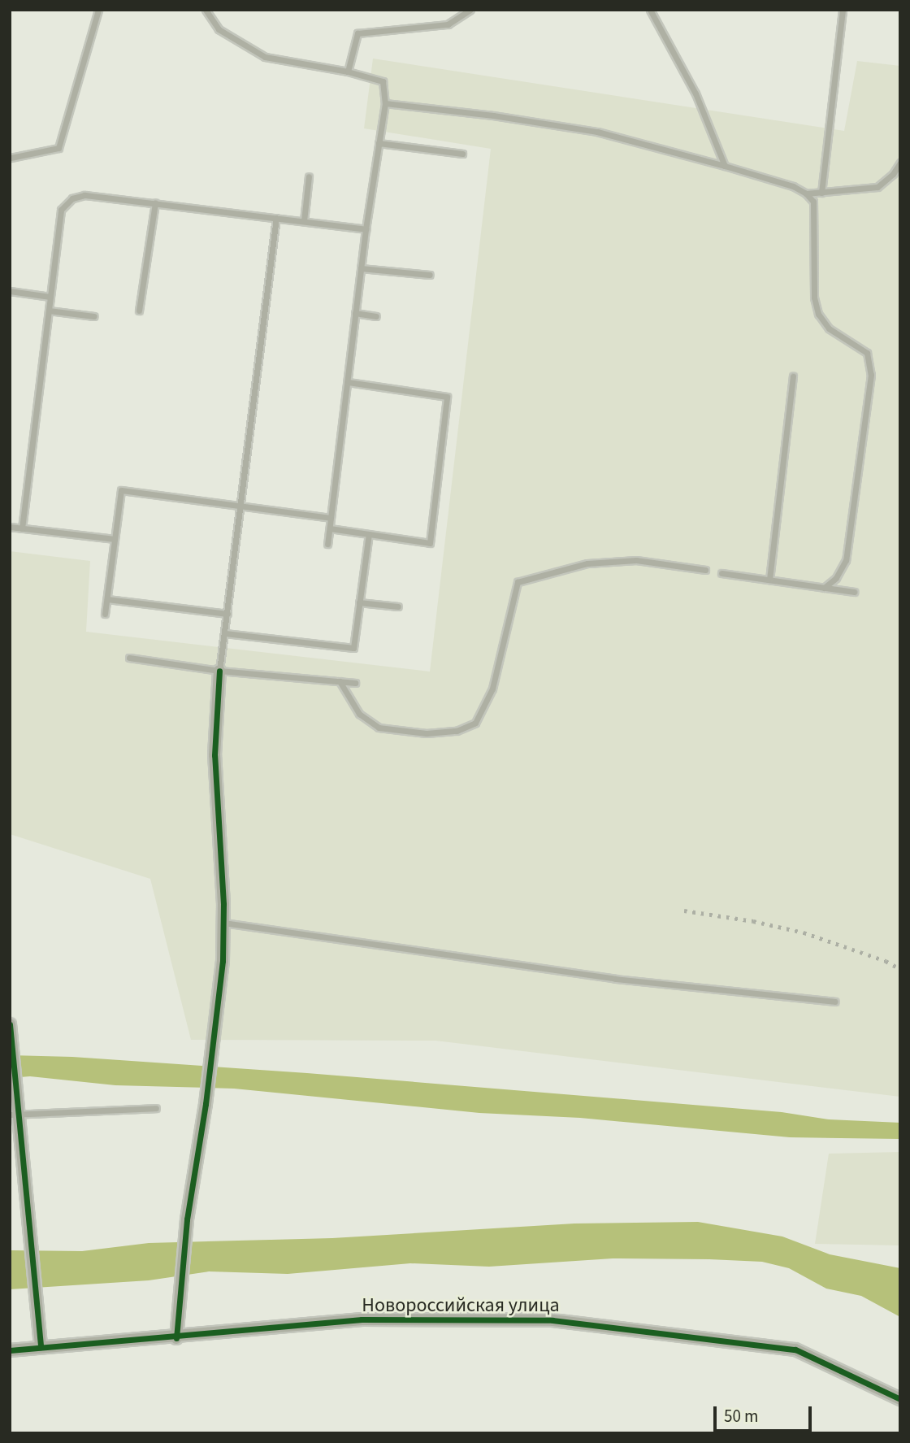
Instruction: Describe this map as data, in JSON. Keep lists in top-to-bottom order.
{
  "streets": {
    "street": ["Новороссийская улица"]
  },
  "scale_bar": "50 m"
}
